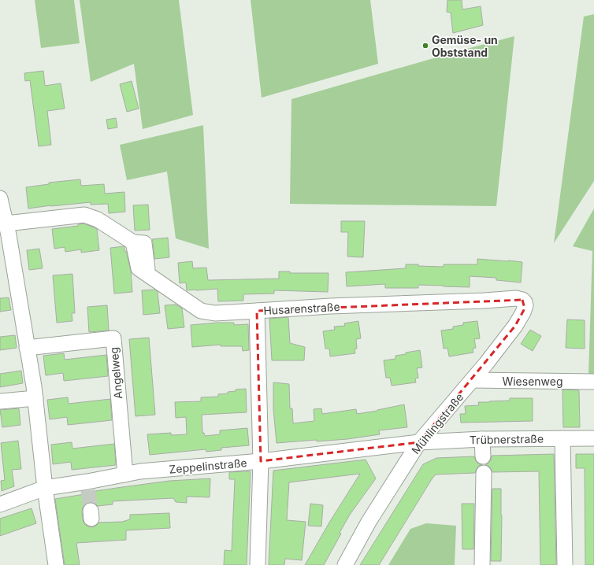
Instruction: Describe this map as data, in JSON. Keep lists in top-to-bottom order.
{
  "streets": {
    "street": [
      "Husarenstraße",
      "Angelweg",
      "Wiesenweg",
      "Mühlingstraße",
      "Trübnerstraße",
      "Zeppelinstraße"
    ]
  },
  "crossings": [
    ["Husarenstraße", "Mühlingstraße"],
    ["Husarenstraße", "Zeppelinstraße"],
    ["Angelweg", "Zeppelinstraße"],
    ["Wiesenweg", "Mühlingstraße"],
    ["Mühlingstraße", "Trübnerstraße"],
    ["Mühlingstraße", "Zeppelinstraße"],
    ["Trübnerstraße", "Zeppelinstraße"]
  ],
  "places": ["Gemüse- un Obststand"]
}
